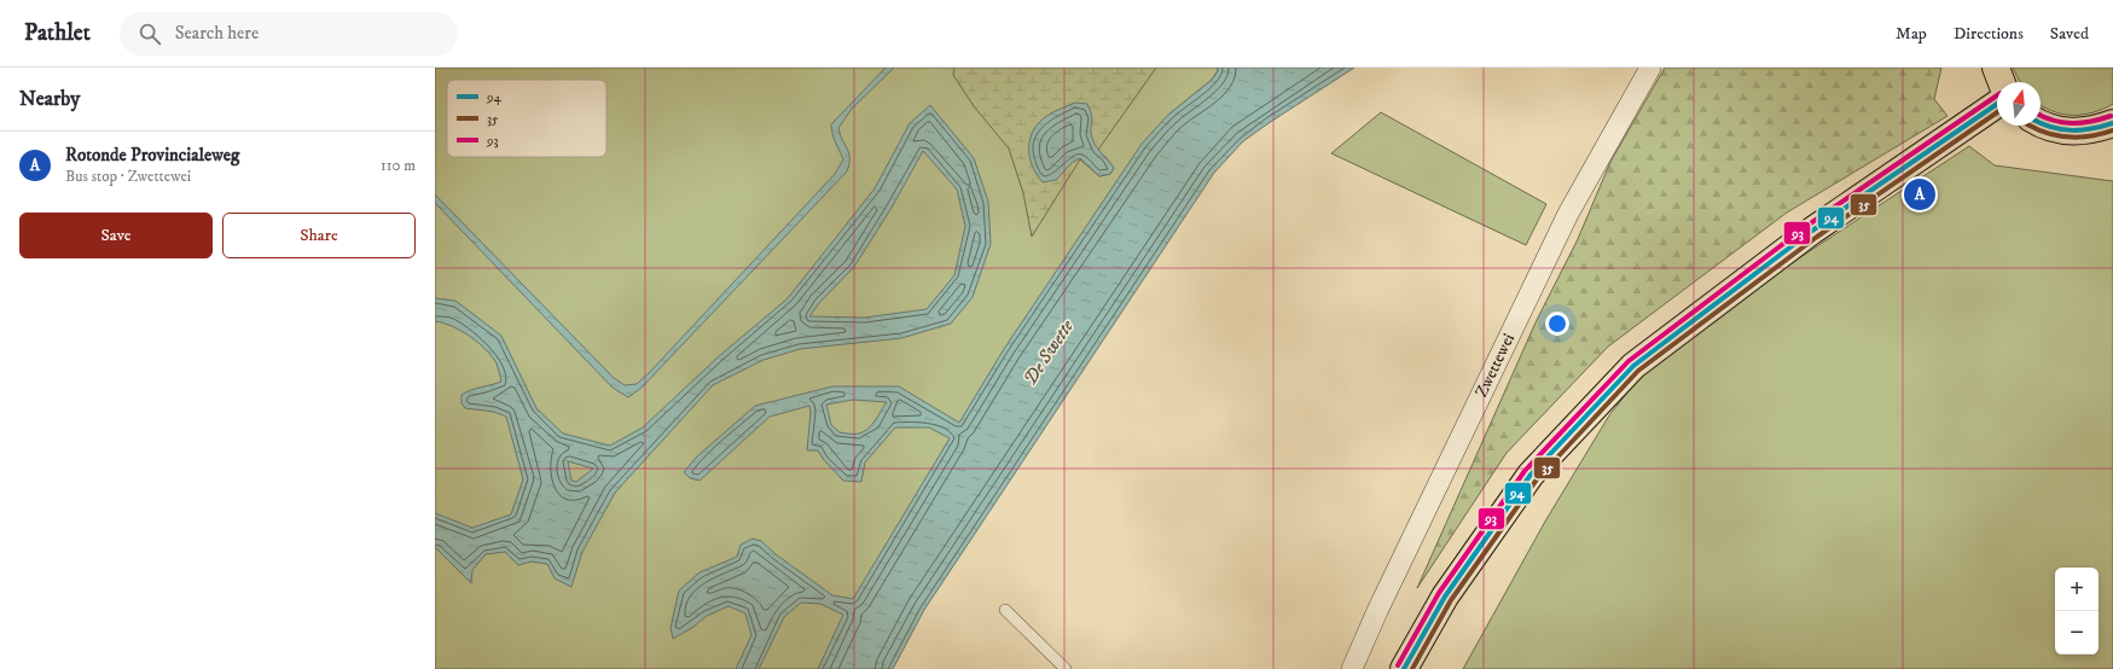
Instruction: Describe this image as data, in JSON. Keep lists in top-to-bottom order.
{
  "streets": {
    "street": ["Zwettewei"]
  },
  "water": ["De Swette"],
  "lines": ["transit line 93", "transit line 94", "transit line 35"],
  "legend": ["94", "35", "93"],
  "north": "top",
  "page": {
    "header": "Pathlet",
    "search": "Search here",
    "nav": ["Map", "Directions", "Saved"],
    "heading": "Nearby",
    "list": [
      {
        "mark": "A",
        "name": "Rotonde Provincialeweg",
        "note": "Bus stop · Zwettewei",
        "value": "110 m"
      }
    ],
    "pins": "A",
    "buttons": ["Save", "Share"],
    "map_buttons": ["+", "−"]
  }
}
